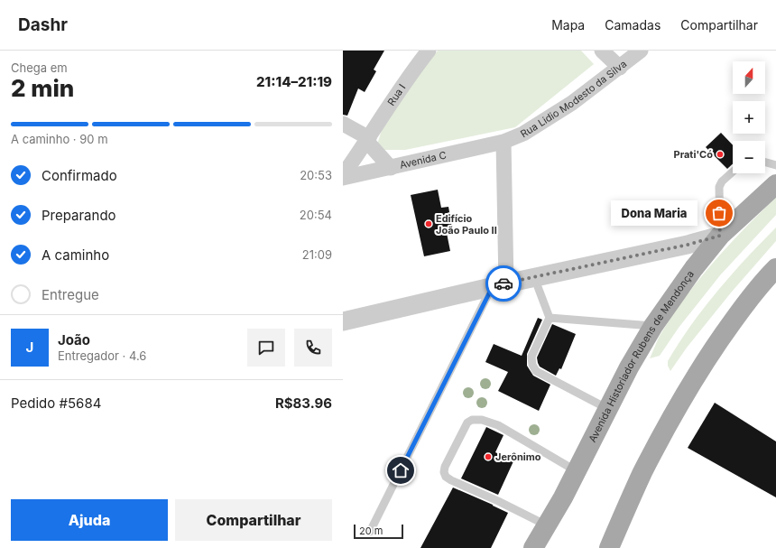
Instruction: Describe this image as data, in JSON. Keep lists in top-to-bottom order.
{
  "streets": {
    "main road": ["Avenida Historiador Rubens de Mendonça"],
    "street": ["Rua I", "Rua Lidio Modesto da Silva", "Avenida C"]
  },
  "crossings": [
    ["Rua I", "Avenida C"],
    ["Rua Lidio Modesto da Silva", "Avenida C"]
  ],
  "places": [
    "Prati'Có",
    "Dona Maria",
    "Edifício João Paulo II",
    "Jerônimo"
  ],
  "scale_bar": "20 m",
  "north": "top",
  "page": {
    "header": "Dashr",
    "nav": ["Mapa", "Camadas", "Compartilhar"],
    "heading": ["2 min", "Chega em", "21:14–21:19"],
    "panel": [
      "João",
      "Entregador · 4.6",
      "Pedido #5684",
      "R$83.96"
    ],
    "map_buttons": ["+", "−"],
    "bar": "A caminho · 90 m",
    "list": [
      ["Confirmado", "20:53"],
      ["Preparando", "20:54"],
      ["A caminho", "21:09"],
      "Entregue"
    ],
    "bubble": "Dona Maria",
    "round": "J",
    "buttons": ["Ajuda", "Compartilhar"],
    "scale": "20 m"
  }
}
